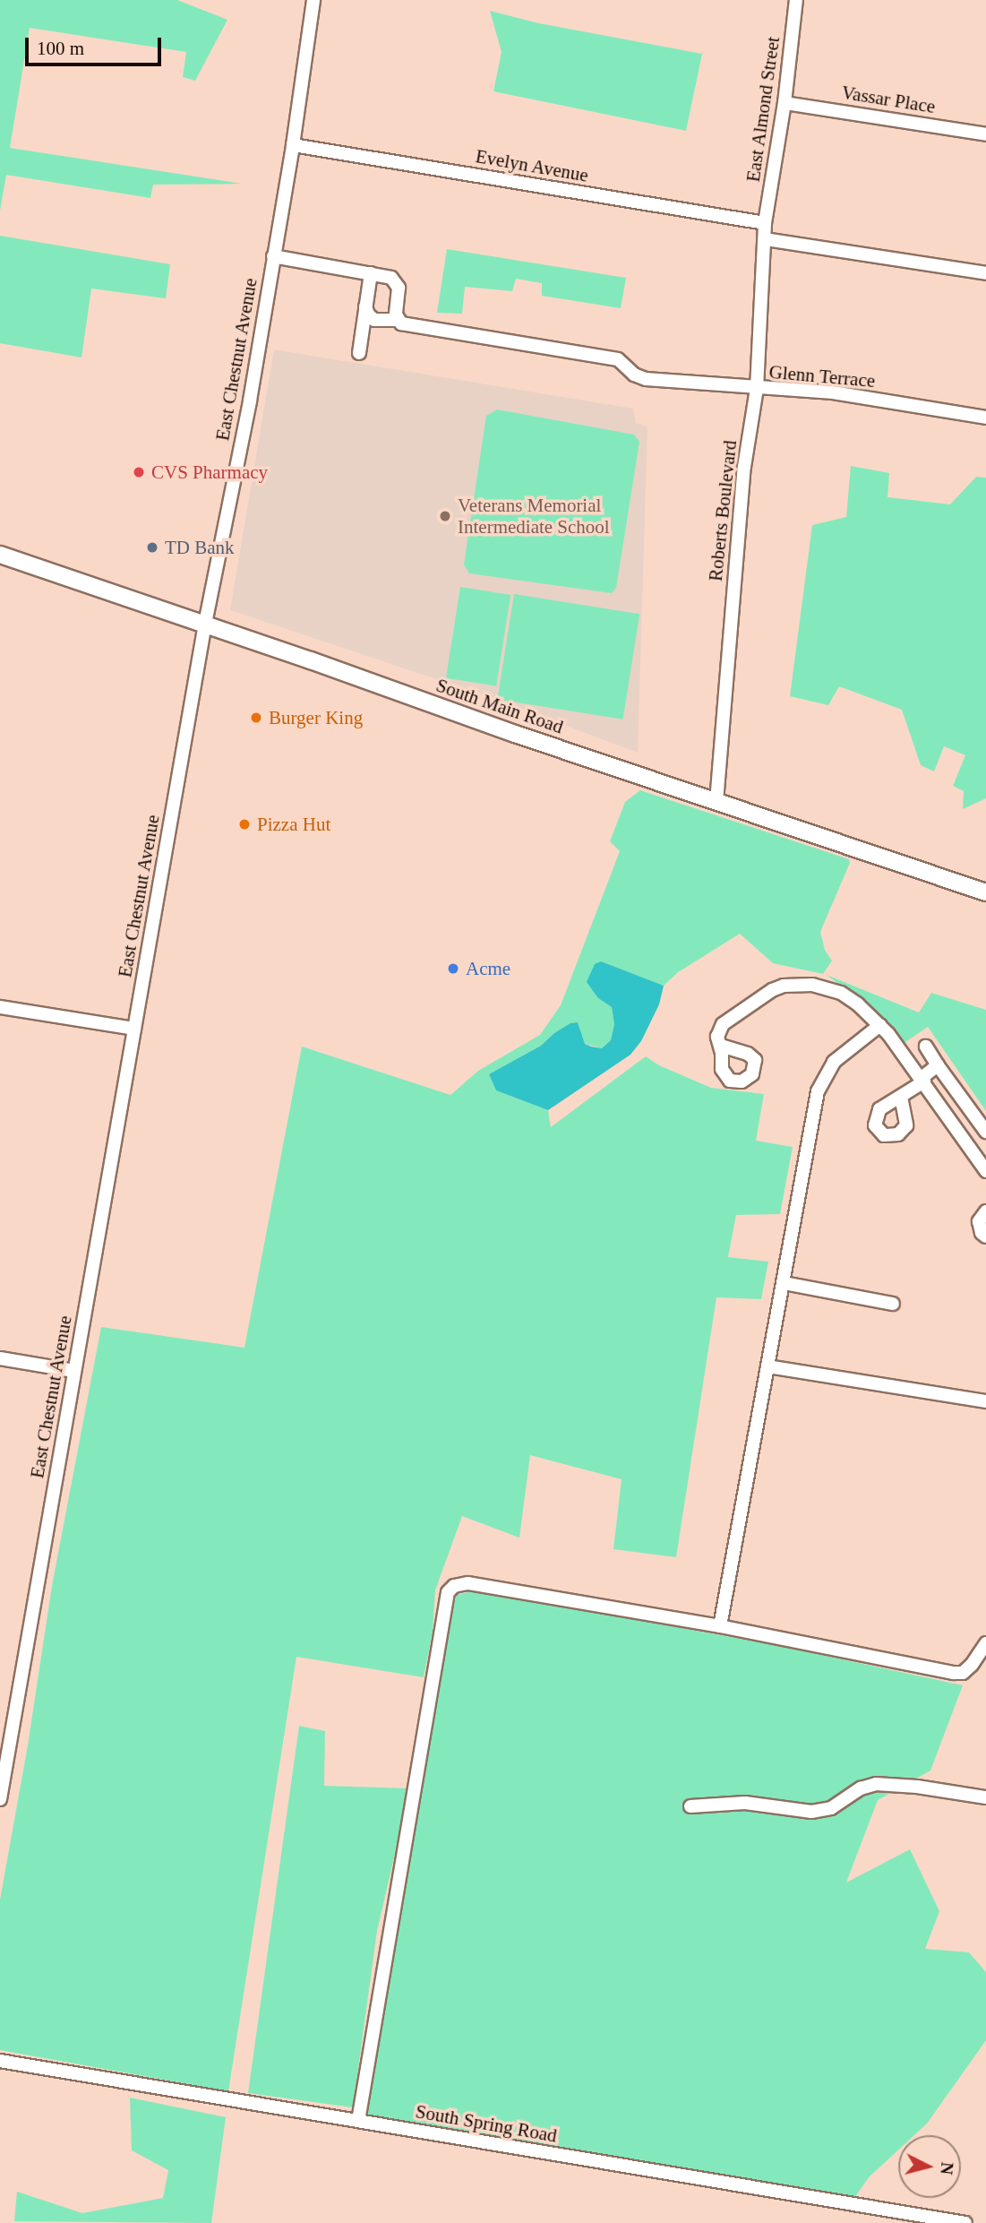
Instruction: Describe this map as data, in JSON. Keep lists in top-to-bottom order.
{
  "streets": {
    "main road": ["South Main Road"],
    "street": [
      "Vassar Place",
      "East Almond Street",
      "Evelyn Avenue",
      "East Chestnut Avenue",
      "Glenn Terrace",
      "Roberts Boulevard",
      "South Spring Road"
    ]
  },
  "crossings": [
    ["Vassar Place", "East Almond Street"],
    ["East Almond Street", "Evelyn Avenue"],
    ["East Almond Street", "Roberts Boulevard"],
    ["Evelyn Avenue", "East Chestnut Avenue"],
    ["Evelyn Avenue", "Roberts Boulevard"],
    ["East Chestnut Avenue", "South Main Road"],
    ["Glenn Terrace", "Roberts Boulevard"],
    ["Roberts Boulevard", "South Main Road"]
  ],
  "places": [
    "CVS Pharmacy",
    "Veterans Memorial Intermediate School",
    "TD Bank",
    "Burger King",
    "Pizza Hut",
    "Acme"
  ],
  "scale_bar": "100 m",
  "north": "right"
}
